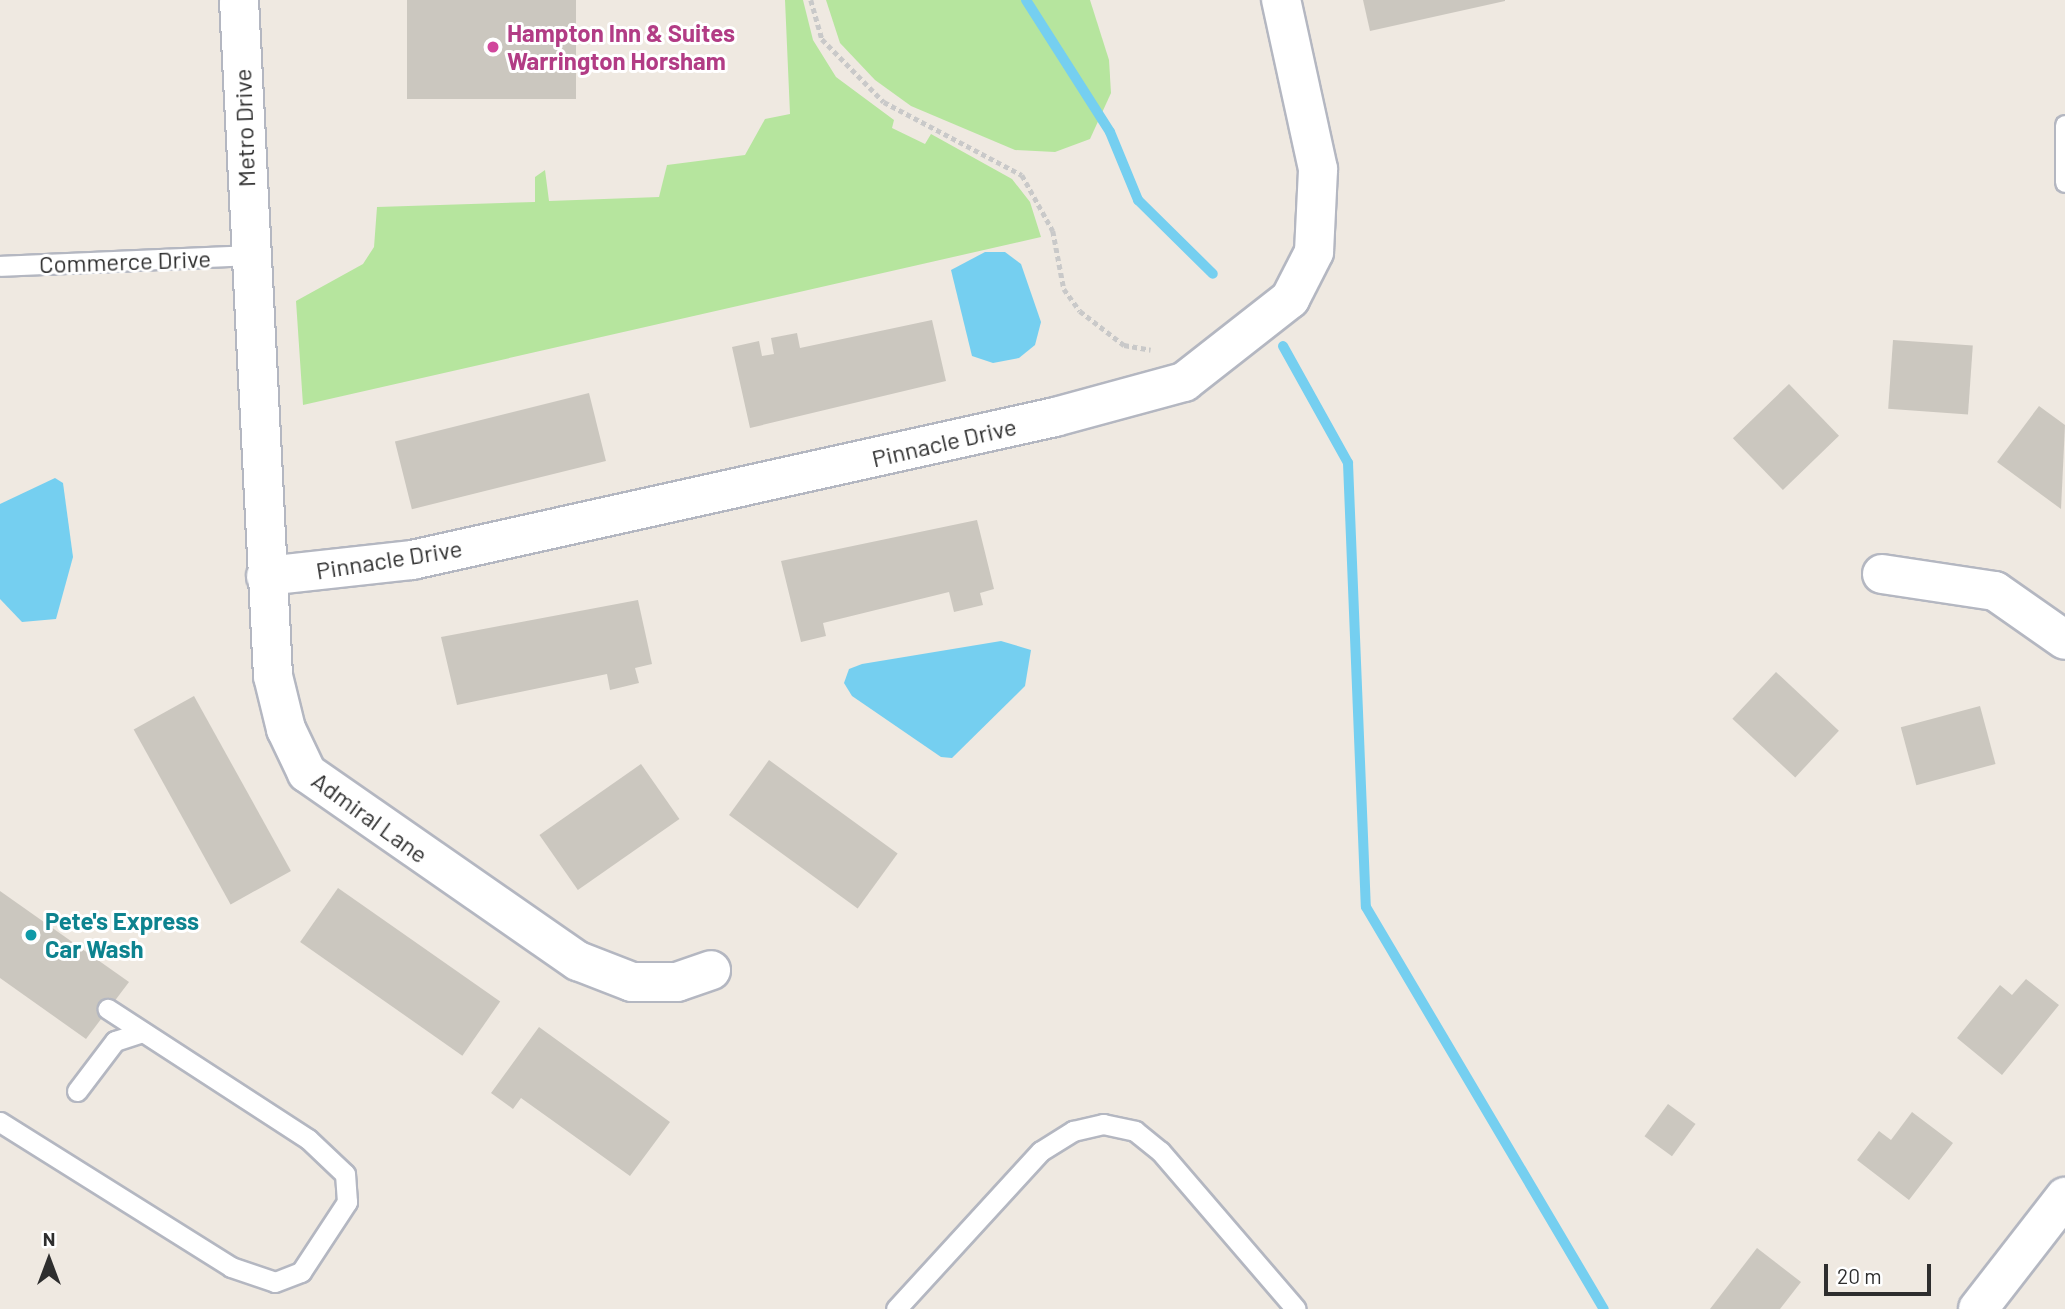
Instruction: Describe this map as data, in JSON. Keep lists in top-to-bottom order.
{
  "streets": {
    "street": ["Metro Drive", "Pinnacle Drive", "Admiral Lane"],
    "lane": ["Commerce Drive"]
  },
  "crossings": [
    ["Metro Drive", "Commerce Drive"],
    ["Metro Drive", "Admiral Lane"],
    ["Commerce Drive", "Admiral Lane"],
    ["Pinnacle Drive", "Admiral Lane"]
  ],
  "places": ["Hampton Inn & Suites Warrington Horsham", "Pete's Express Car Wash"],
  "scale_bar": "20 m",
  "north": "top"
}
